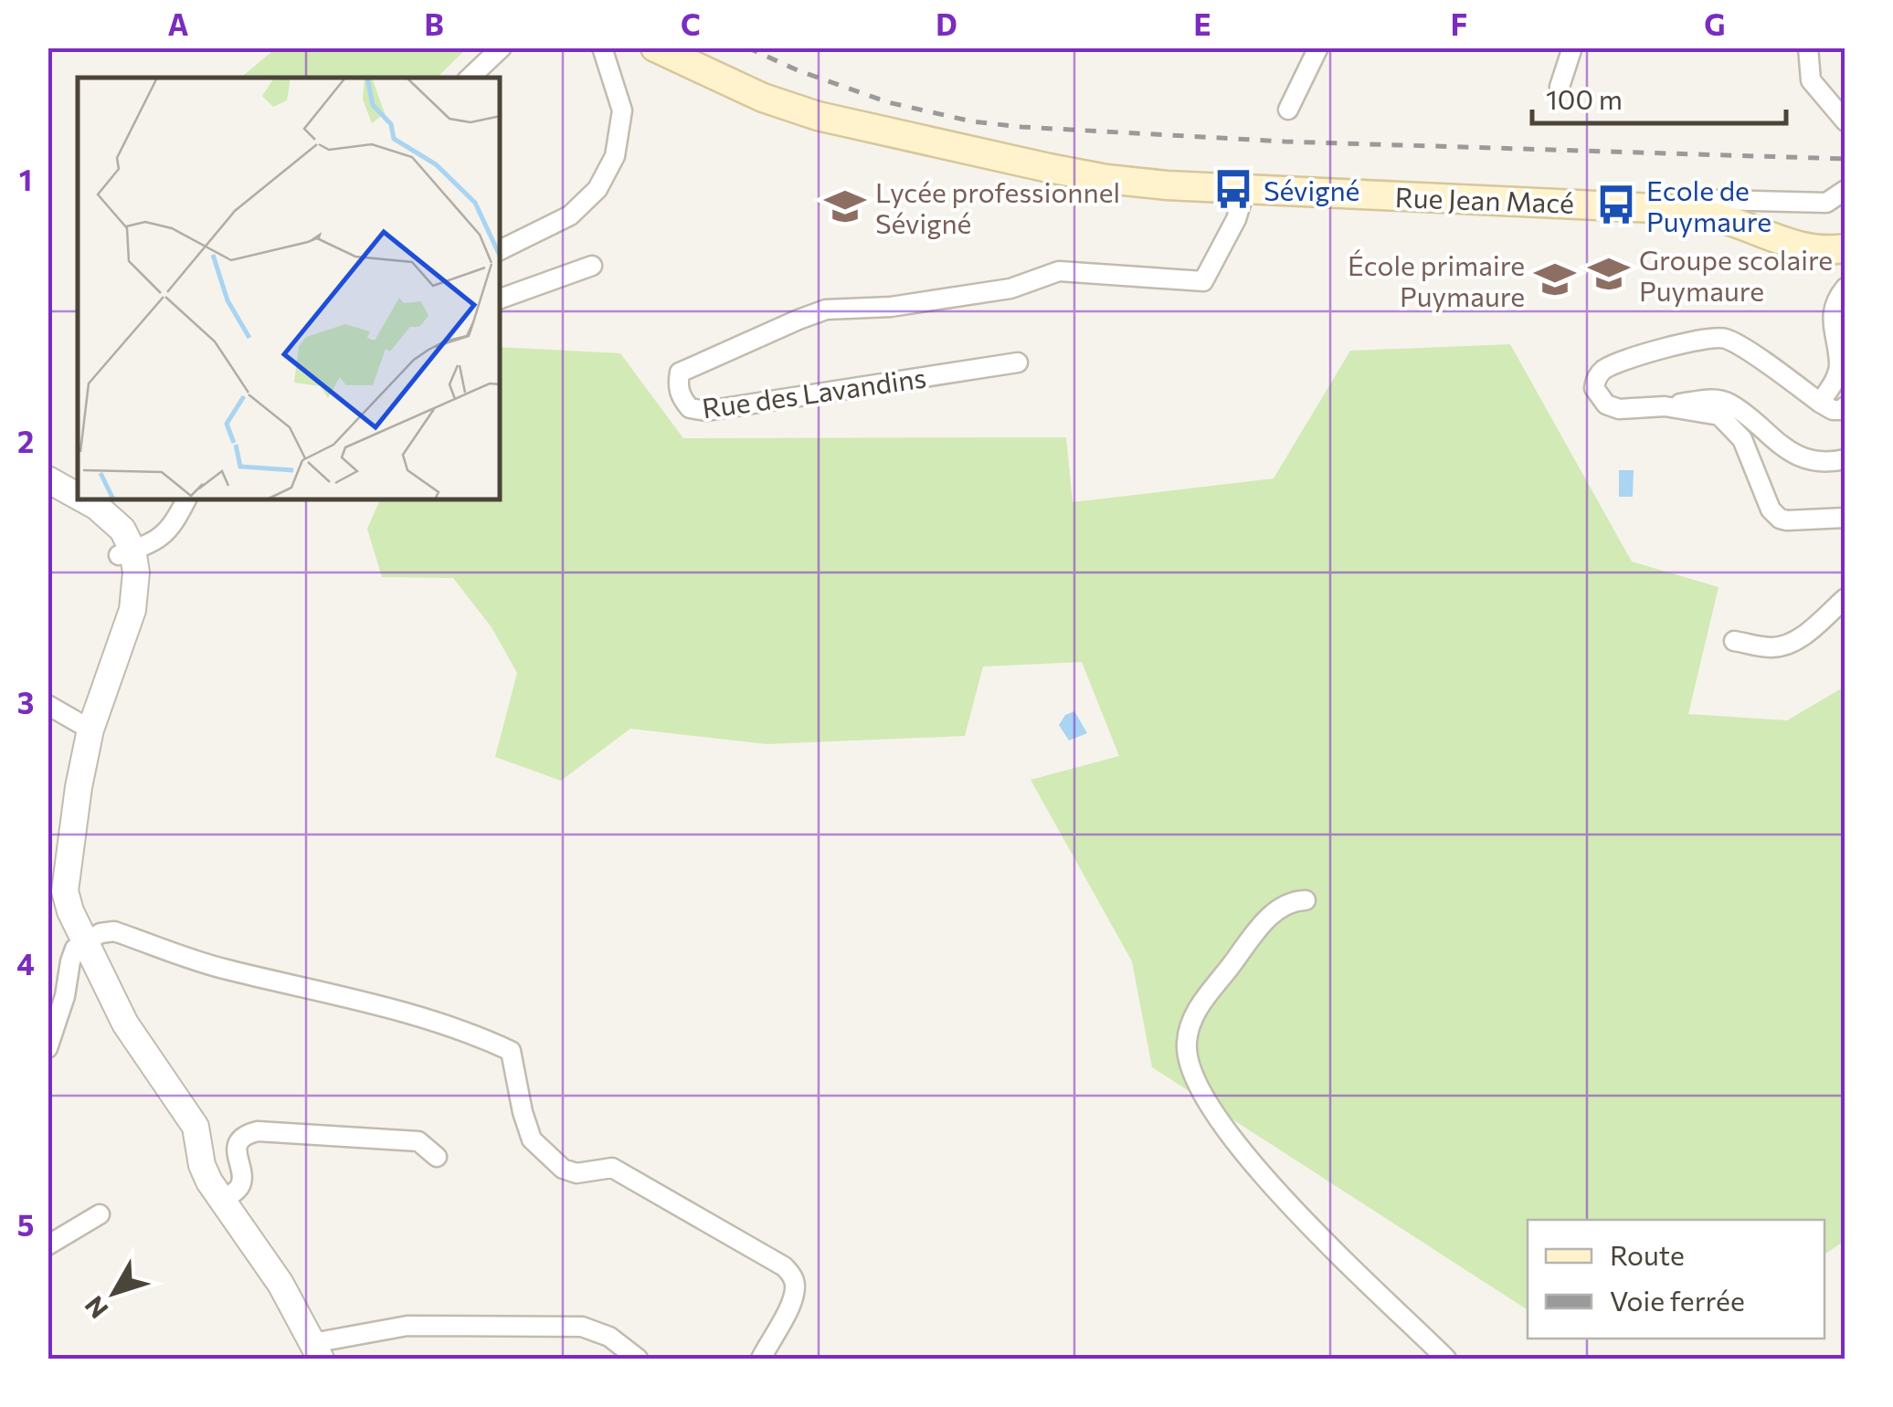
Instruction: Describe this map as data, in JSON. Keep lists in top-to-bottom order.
{
  "streets": {
    "main road": ["Rue Jean Macé"],
    "street": ["Rue des Lavandins"]
  },
  "crossings": [
    ["Rue Jean Macé", "Rue des Lavandins"]
  ],
  "places": {
    "bus stop": ["Sévigné", "Ecole de Puymaure"],
    "school or university": ["Lycée professionnel Sévigné", "Groupe scolaire Puymaure", "École primaire Puymaure"]
  },
  "legend": ["Route", "Voie ferrée"],
  "scale_bar": "100 m",
  "north": "bottom left",
  "grid": {
    "columns": [
      "A",
      "B",
      "C",
      "D",
      "E",
      "F",
      "G"
    ],
    "rows": [
      "1",
      "2",
      "3",
      "4",
      "5"
    ]
  }
}
